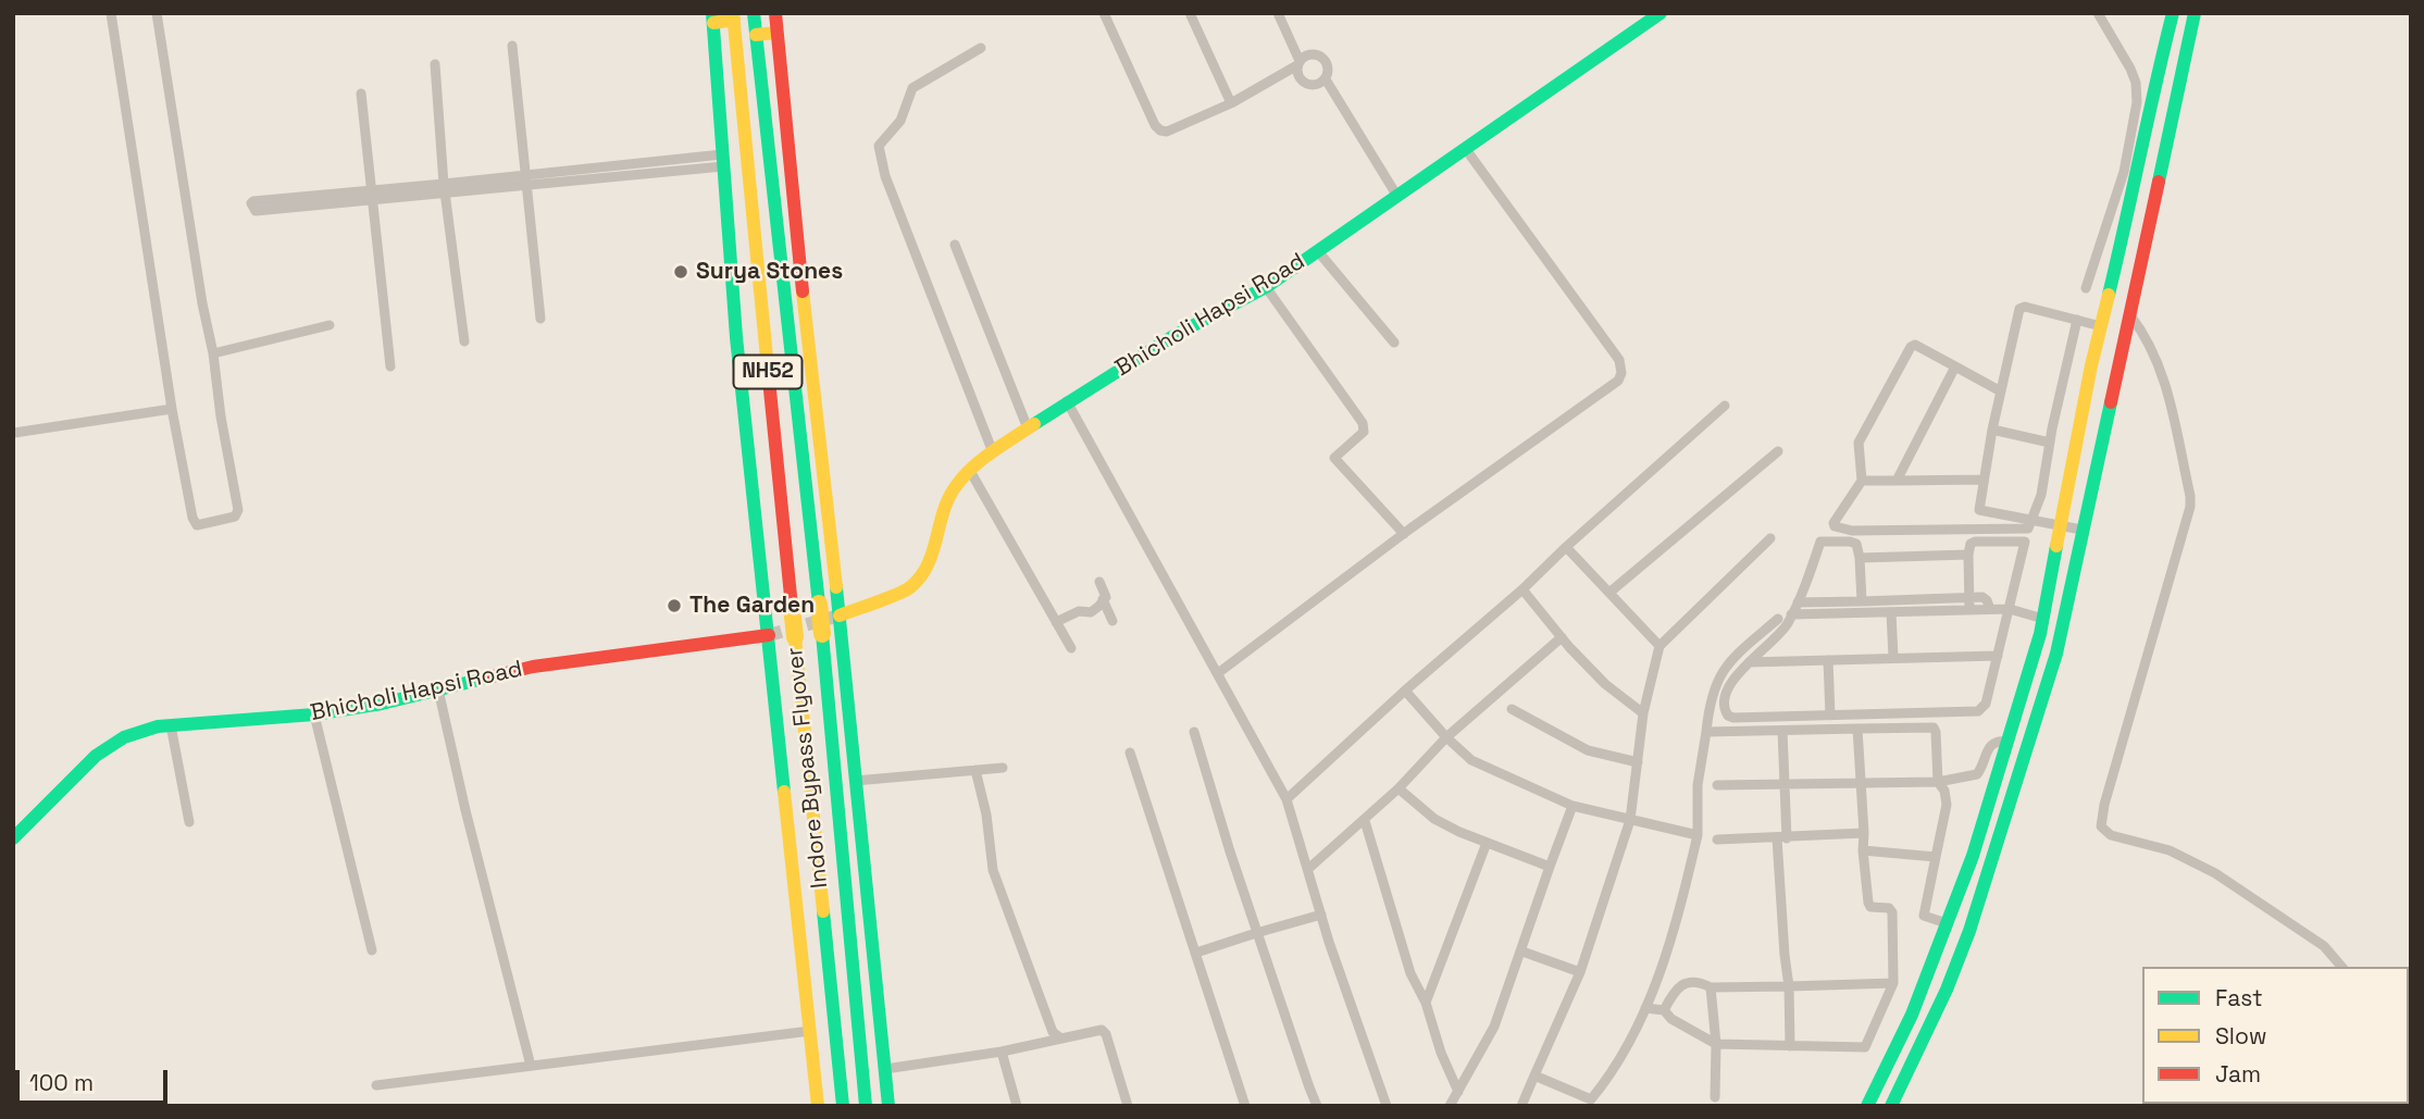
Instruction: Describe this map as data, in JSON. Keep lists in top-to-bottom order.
{
  "streets": {
    "main road": ["Bhicholi Hapsi Road", "NH52", "Indore Bypass Flyover"]
  },
  "places": ["Surya Stones", "The Garden"],
  "legend": ["Fast", "Slow", "Jam"],
  "scale_bar": "100 m"
}
